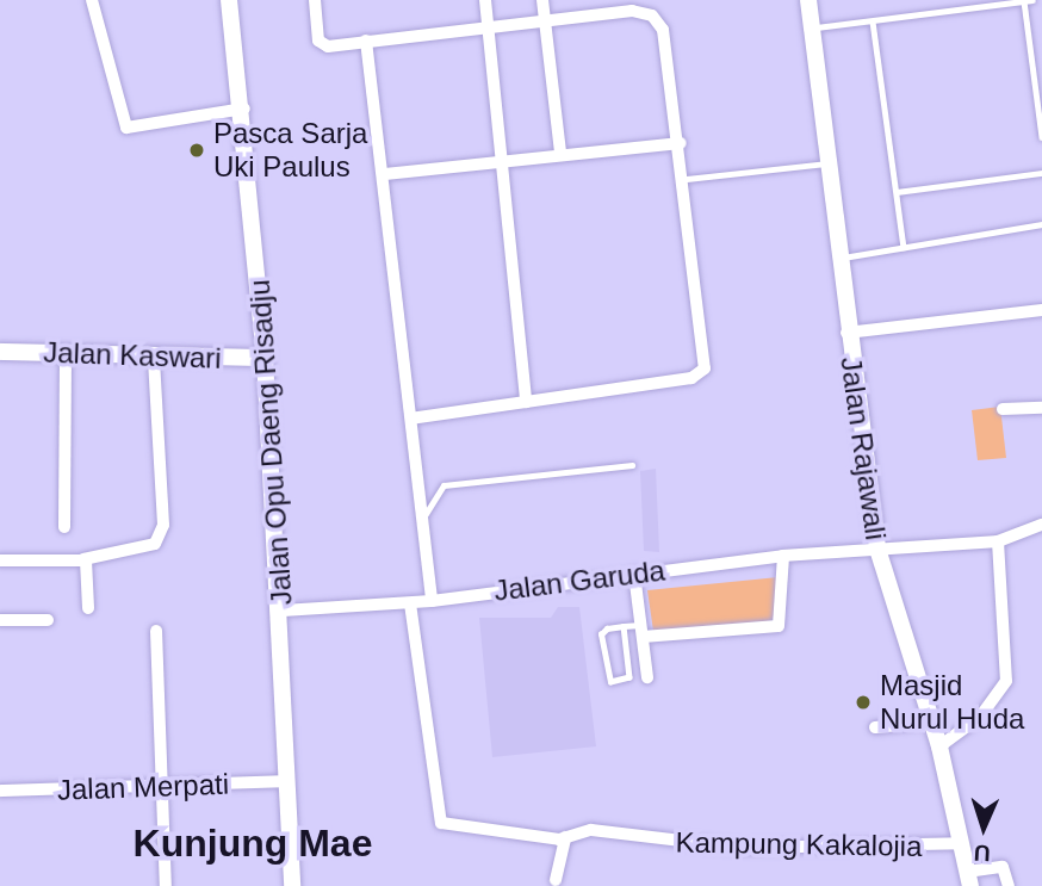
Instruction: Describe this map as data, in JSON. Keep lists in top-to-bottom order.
{
  "streets": {
    "main road": ["Jalan Kaswari", "Jalan Opu Daeng Risadju", "Jalan Rajawali"],
    "street": ["Jalan Garuda", "Jalan Merpati", "Kampung Kakalojia"]
  },
  "crossings": [
    ["Jalan Kaswari", "Jalan Opu Daeng Risadju"],
    ["Jalan Opu Daeng Risadju", "Jalan Garuda"],
    ["Jalan Opu Daeng Risadju", "Jalan Merpati"],
    ["Jalan Rajawali", "Jalan Garuda"],
    ["Jalan Rajawali", "Kampung Kakalojia"],
    ["Jalan Garuda", "Kampung Kakalojia"]
  ],
  "districts": ["Kunjung Mae"],
  "places": ["Pasca Sarja Uki Paulus", "Masjid Nurul Huda"],
  "north": "bottom"
}
